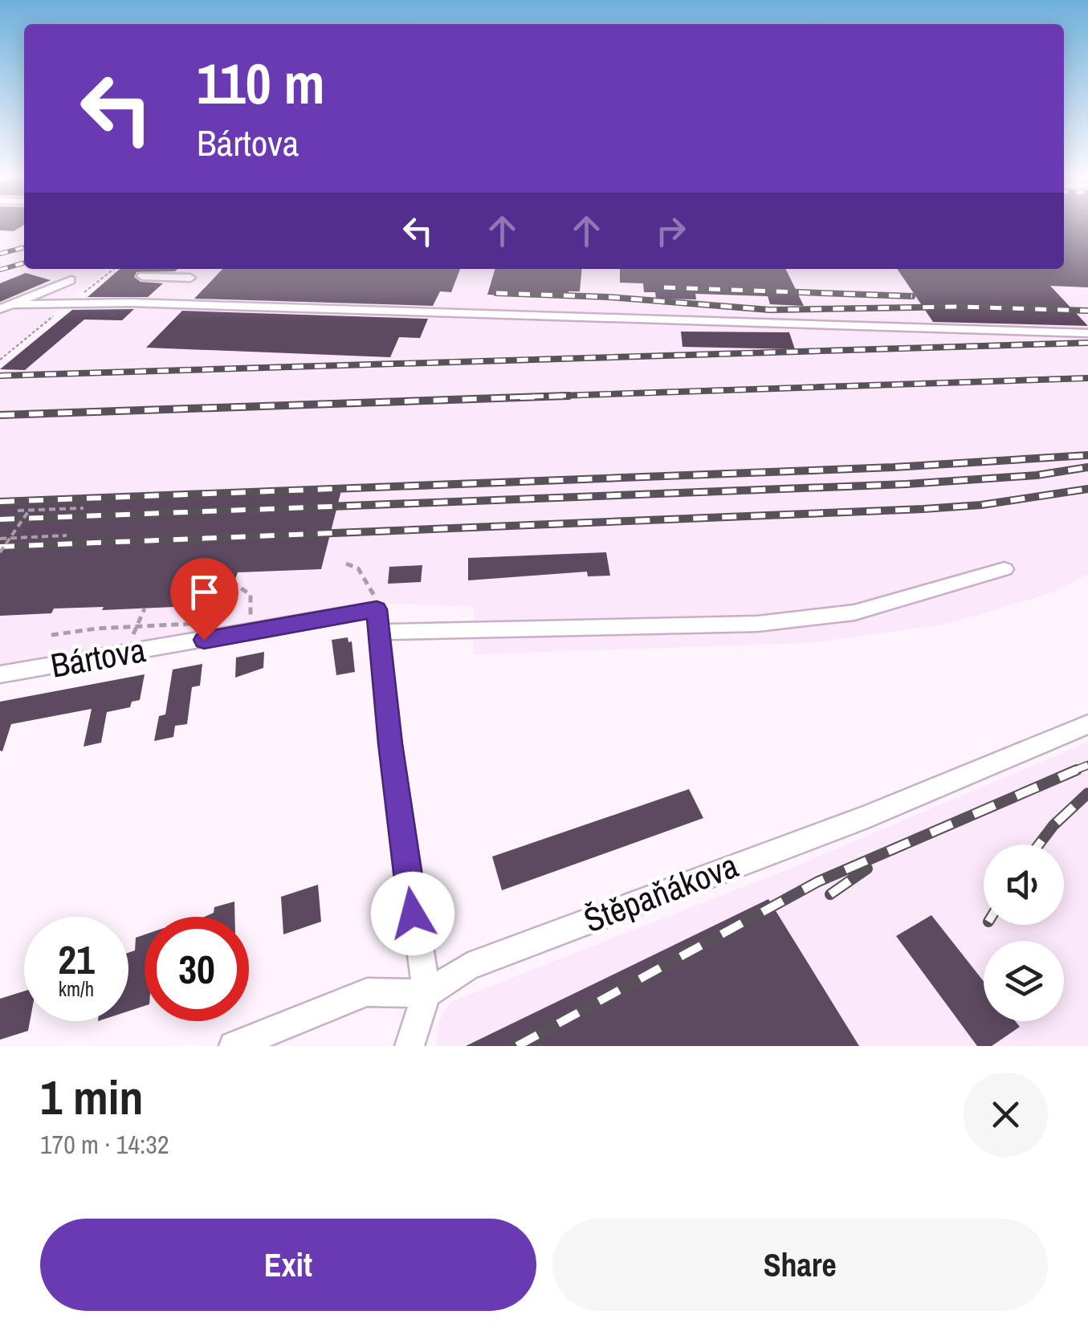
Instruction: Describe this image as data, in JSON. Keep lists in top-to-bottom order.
{
  "streets": {
    "street": ["Bártova", "Štěpaňákova"]
  },
  "page": {
    "turn": ["110 m", "Bártova"],
    "speed": "21 km/h",
    "limit": "30",
    "heading": ["1 min", "170 m · 14:32"],
    "buttons": ["Exit", "Share"]
  }
}
